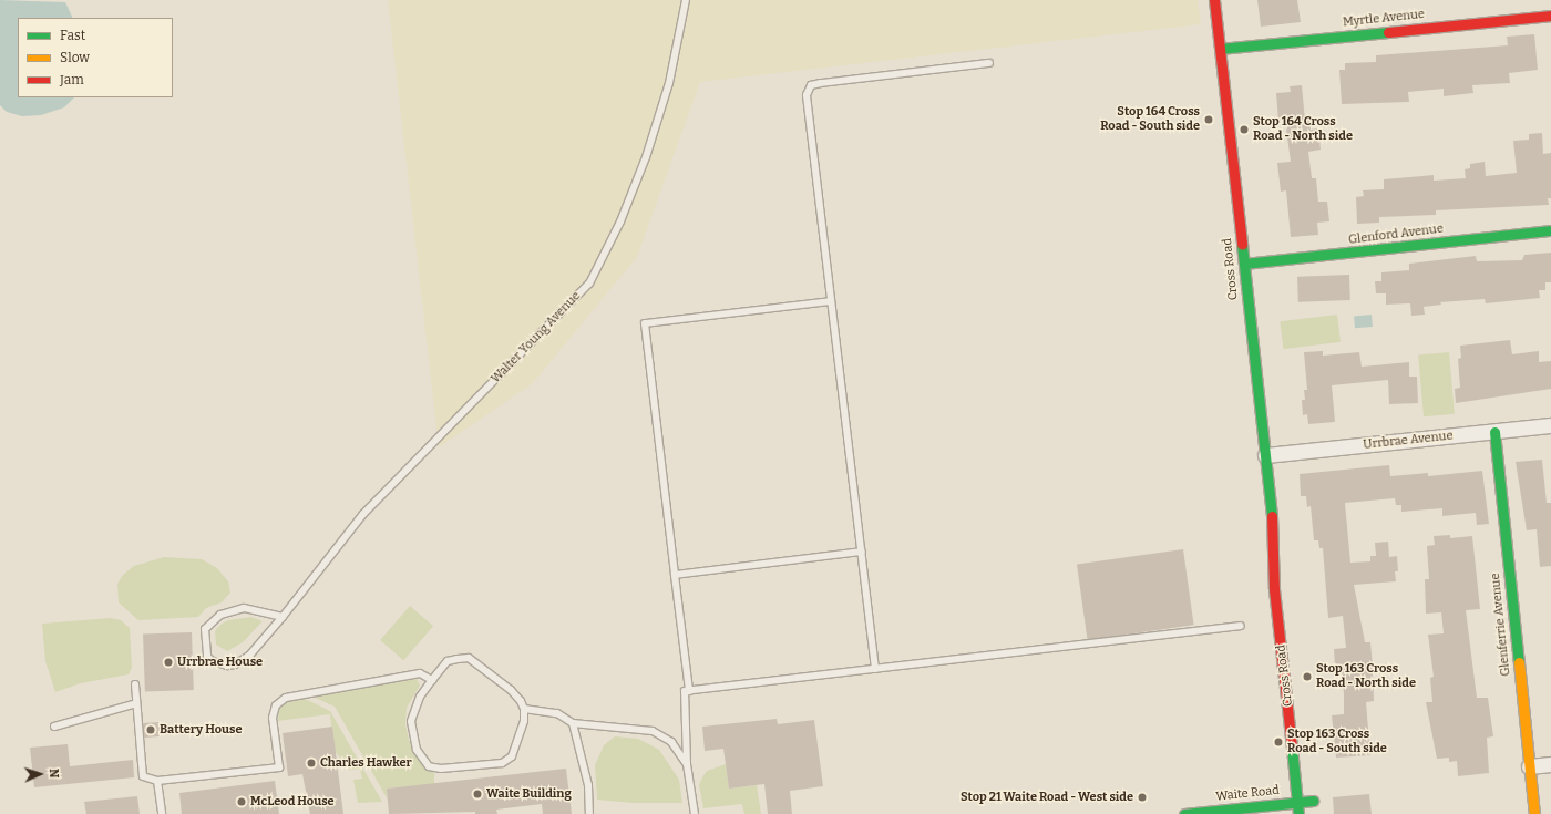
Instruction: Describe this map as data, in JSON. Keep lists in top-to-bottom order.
{
  "streets": {
    "main road": [
      "Myrtle Avenue",
      "Glenford Avenue",
      "Cross Road",
      "Glenferrie Avenue",
      "Waite Road"
    ],
    "street": ["Urrbrae Avenue"],
    "lane": ["Walter Young Avenue"]
  },
  "crossings": [
    ["Myrtle Avenue", "Cross Road"],
    ["Glenford Avenue", "Cross Road"],
    ["Cross Road", "Urrbrae Avenue"],
    ["Cross Road", "Waite Road"],
    ["Urrbrae Avenue", "Glenferrie Avenue"]
  ],
  "places": [
    "Stop 164 Cross Road - South side",
    "Stop 164 Cross Road - North side",
    "Urrbrae House",
    "Stop 163 Cross Road - North side",
    "Battery House",
    "Stop 163 Cross Road - South side",
    "Charles Hawker",
    "Waite Building",
    "Stop 21 Waite Road - West side",
    "McLeod House"
  ],
  "legend": ["Fast", "Slow", "Jam"],
  "north": "right"
}
